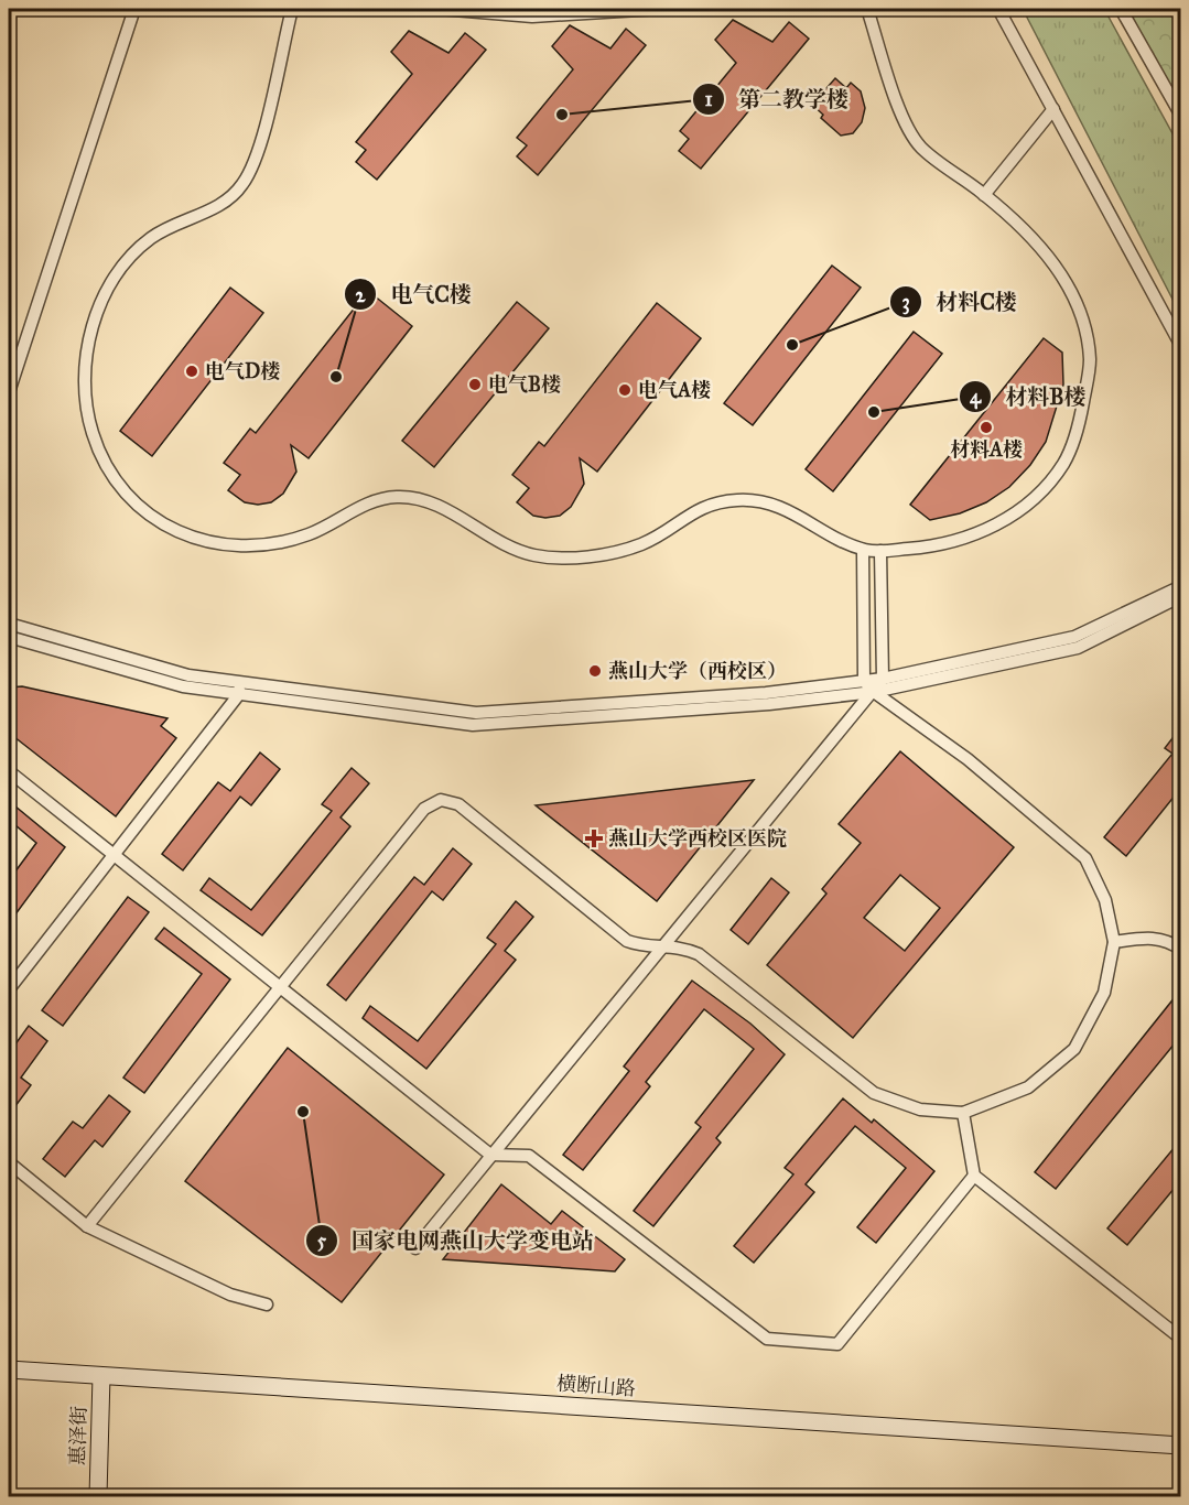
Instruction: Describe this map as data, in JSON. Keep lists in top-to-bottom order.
{
  "streets": {
    "main road": ["横断山路", "惠泽街"]
  },
  "crossings": [
    ["横断山路", "惠泽街"]
  ],
  "places": {
    "other": [
      "第二教学楼",
      "材料C楼",
      "电气D楼",
      "电气C楼",
      "电气B楼",
      "电气A楼",
      "材料B楼",
      "材料A楼",
      "燕山大学（西校区）",
      "国家电网燕山大学变电站"
    ],
    "health": ["燕山大学西校区医院"]
  }
}
